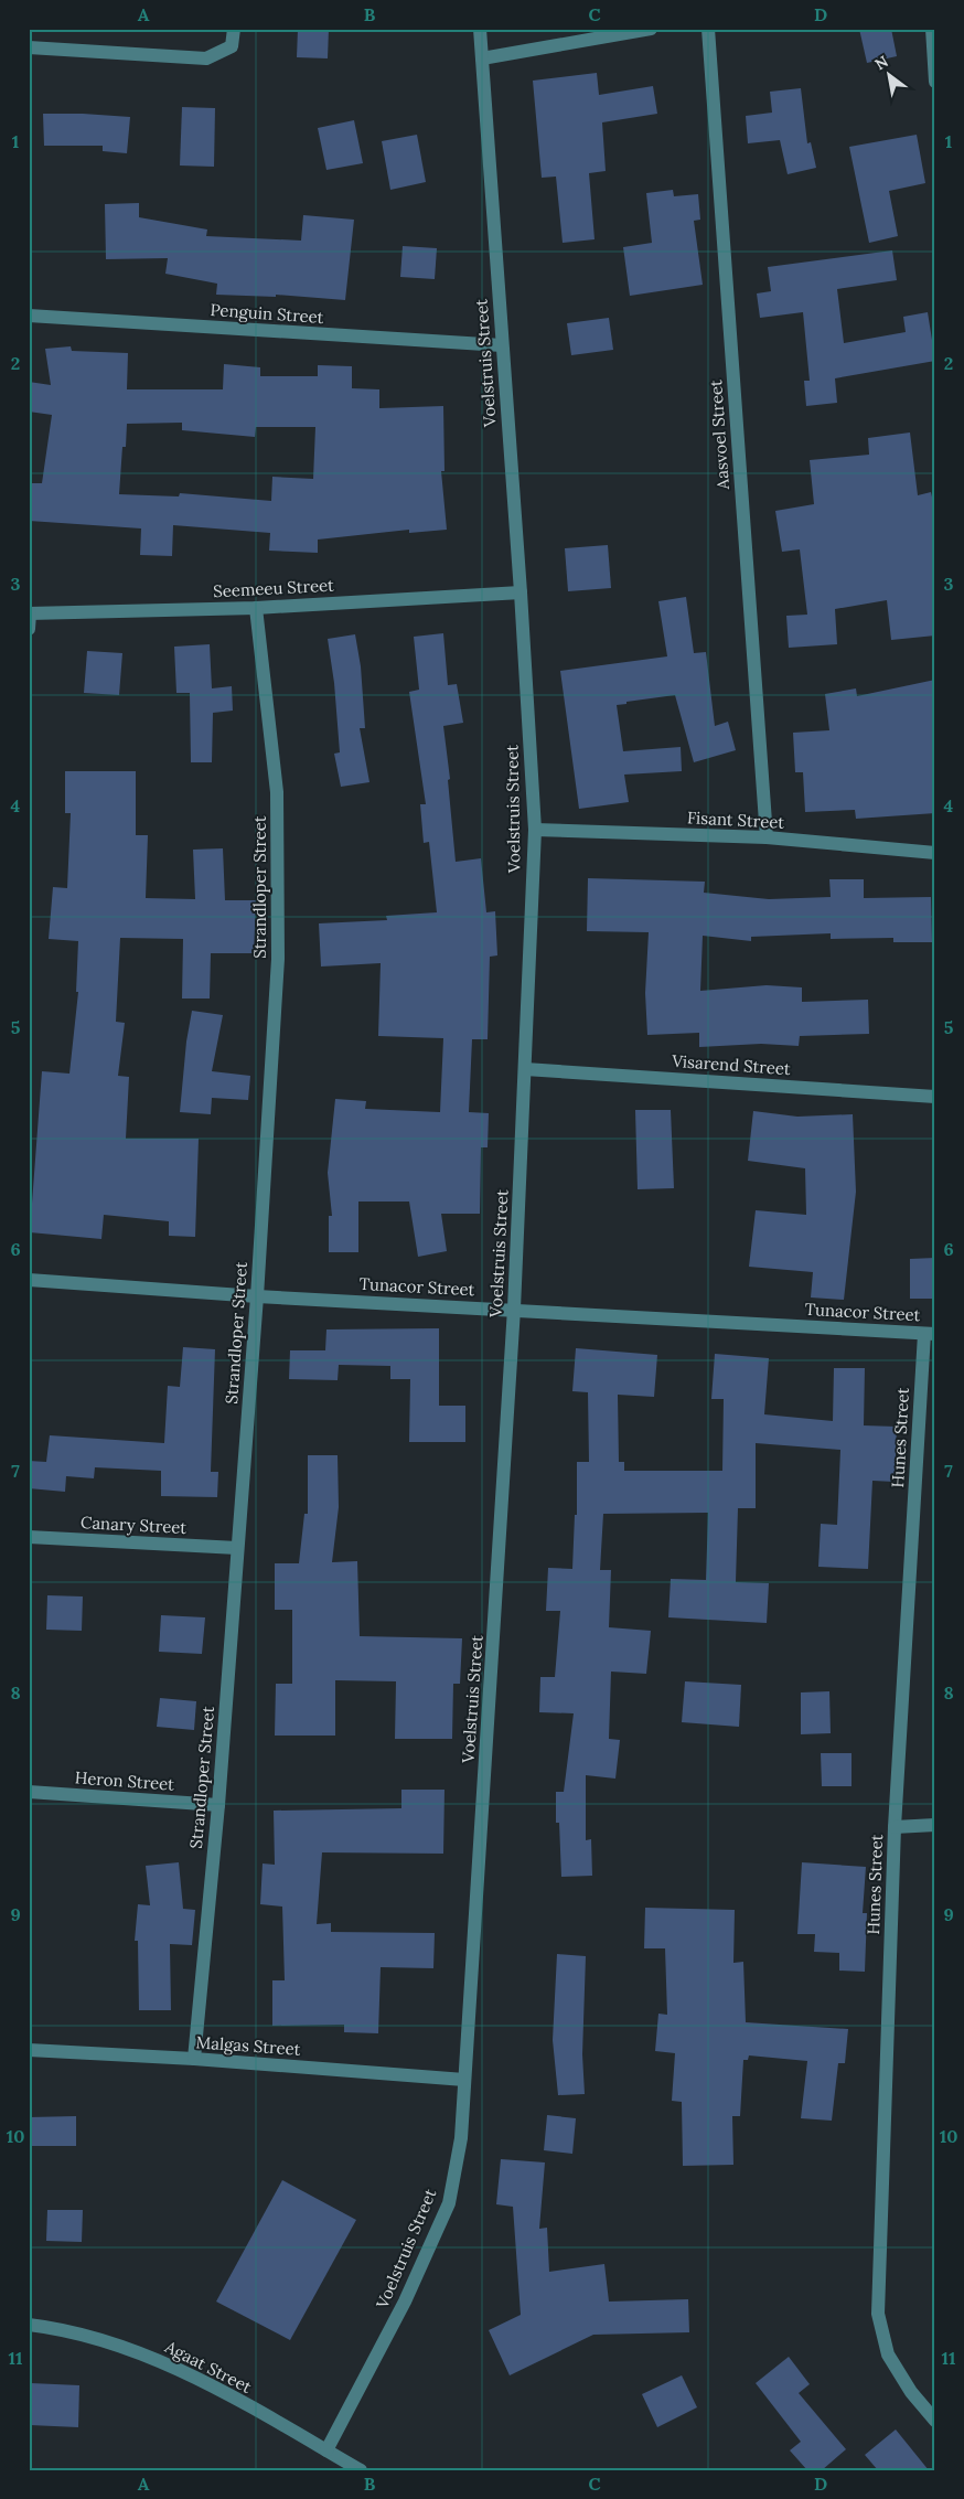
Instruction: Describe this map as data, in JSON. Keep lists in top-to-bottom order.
{
  "streets": {
    "street": [
      "Penguin Street",
      "Voelstruis Street",
      "Aasvoel Street",
      "Seemeeu Street",
      "Fisant Street",
      "Strandloper Street",
      "Visarend Street",
      "Tunacor Street",
      "Hunes Street",
      "Canary Street",
      "Heron Street",
      "Malgas Street",
      "Agaat Street"
    ]
  },
  "crossings": [
    ["Penguin Street", "Voelstruis Street"],
    ["Voelstruis Street", "Seemeeu Street"],
    ["Voelstruis Street", "Fisant Street"],
    ["Voelstruis Street", "Visarend Street"],
    ["Voelstruis Street", "Tunacor Street"],
    ["Voelstruis Street", "Malgas Street"],
    ["Voelstruis Street", "Agaat Street"],
    ["Aasvoel Street", "Fisant Street"],
    ["Seemeeu Street", "Strandloper Street"],
    ["Strandloper Street", "Tunacor Street"],
    ["Strandloper Street", "Canary Street"],
    ["Strandloper Street", "Heron Street"],
    ["Strandloper Street", "Malgas Street"],
    ["Tunacor Street", "Hunes Street"]
  ],
  "north": "top left",
  "grid": {
    "columns": [
      "A",
      "B",
      "C",
      "D"
    ],
    "rows": [
      "1",
      "2",
      "3",
      "4",
      "5",
      "6",
      "7",
      "8",
      "9",
      "10",
      "11"
    ]
  }
}
